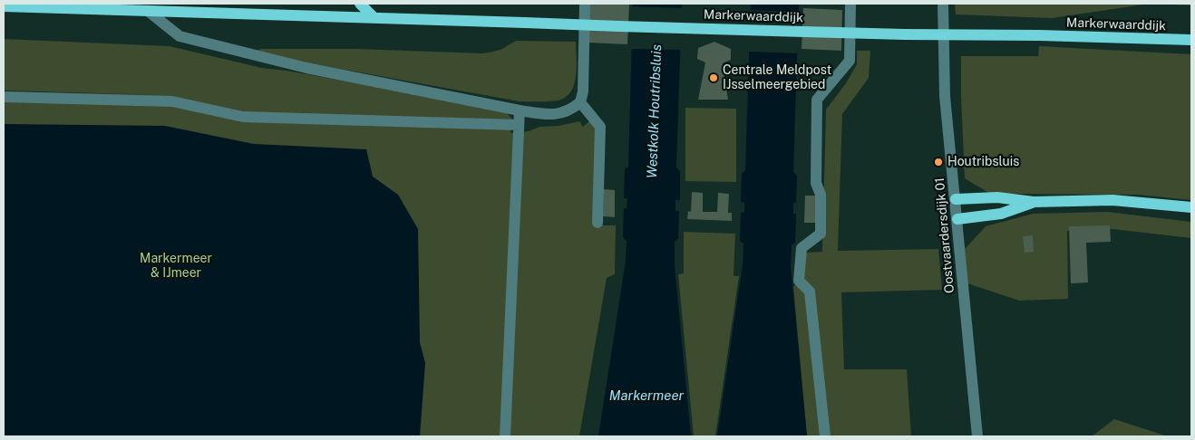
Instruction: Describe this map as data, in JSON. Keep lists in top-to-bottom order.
{
  "streets": {
    "main road": ["Markerwaarddijk"],
    "street": ["Oostvaardersdijk 01"]
  },
  "water": ["Westkolk Houtribsluis", "Markermeer"],
  "parks": ["Markermeer & IJmeer"],
  "places": ["Centrale Meldpost IJsselmeergebied", "Houtribsluis"]
}
